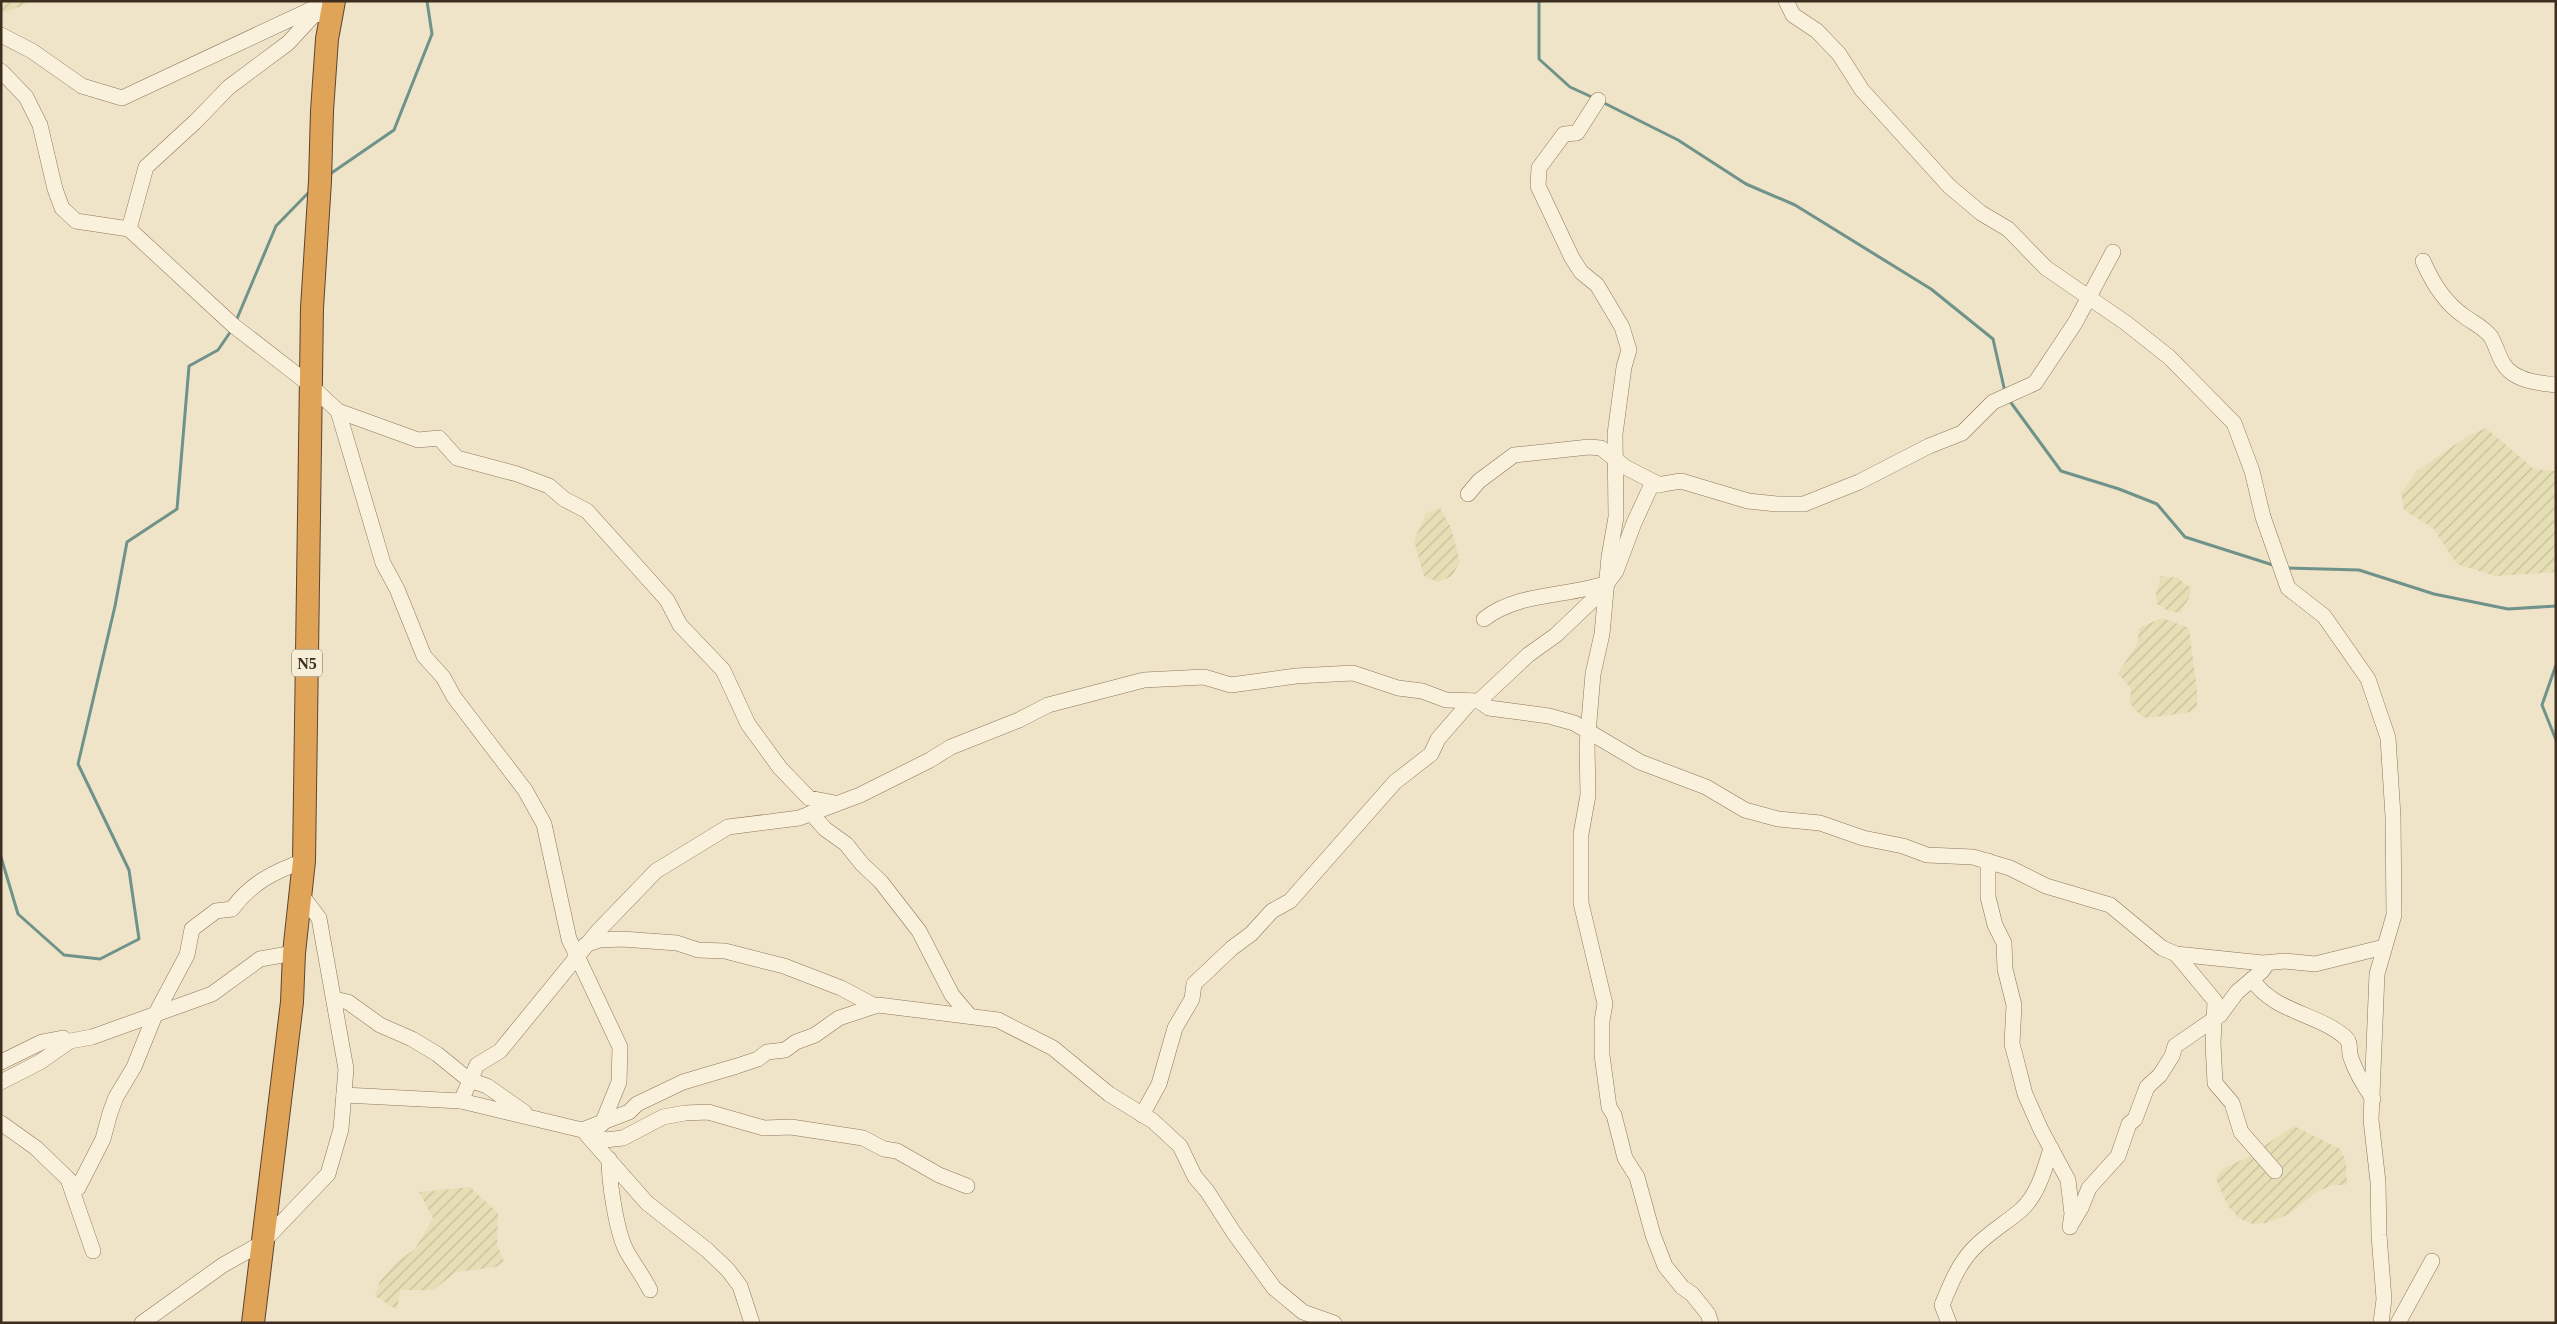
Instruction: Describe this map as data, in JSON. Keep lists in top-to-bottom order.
{
  "streets": {
    "highway": ["N5"]
  }
}
